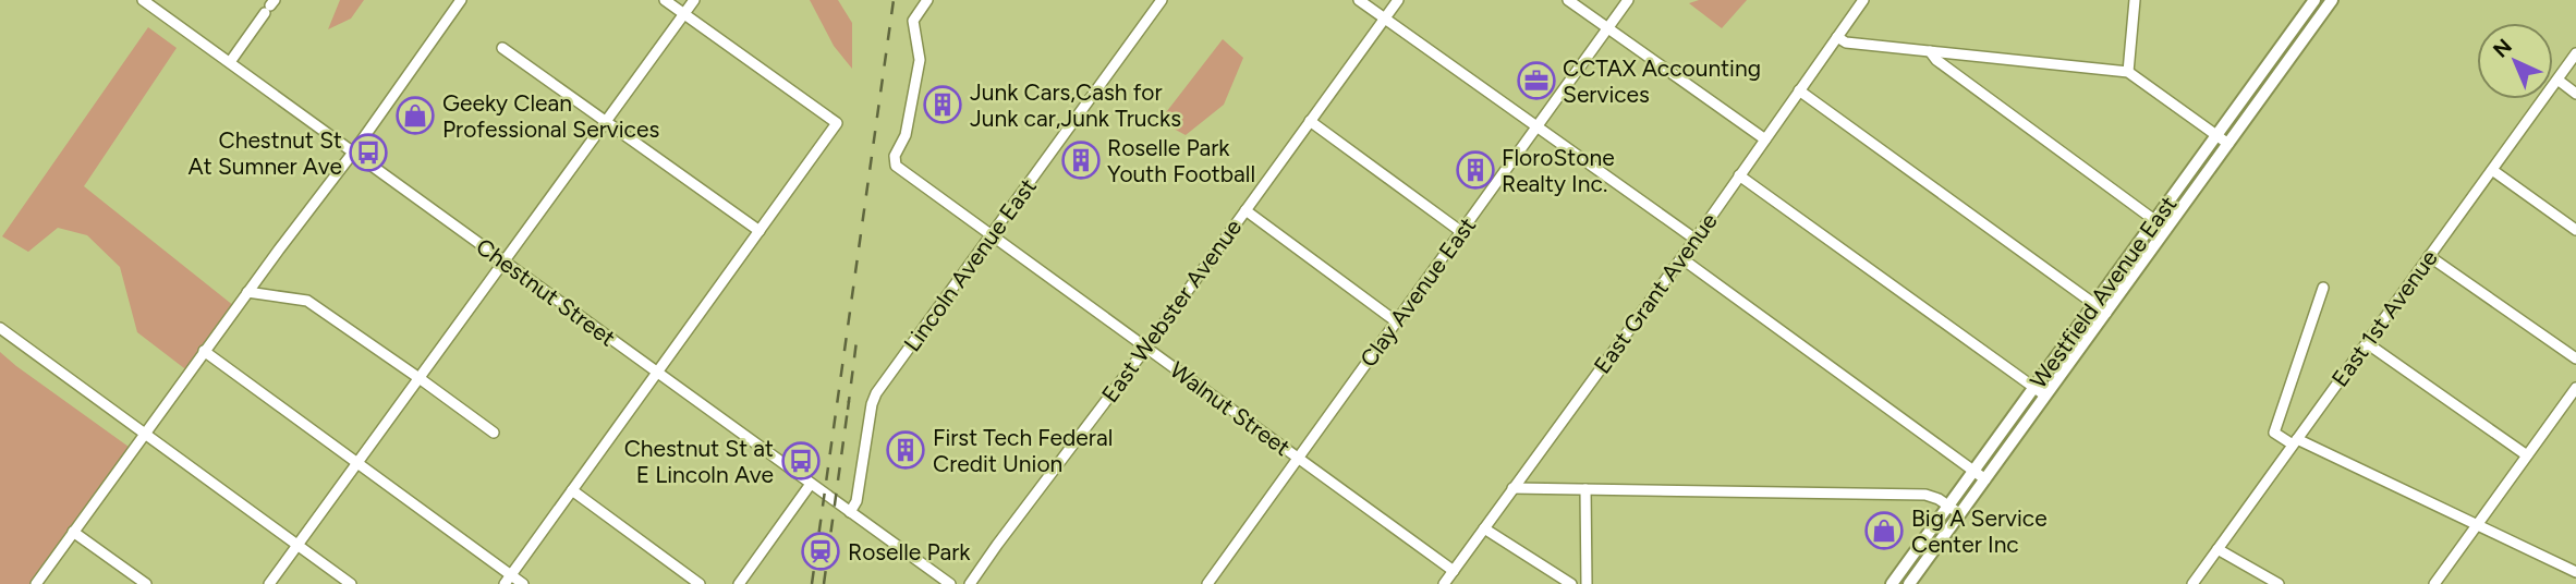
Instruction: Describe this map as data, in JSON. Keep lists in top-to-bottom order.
{
  "streets": {
    "main road": ["Westfield Avenue East"],
    "street": [
      "Lincoln Avenue East",
      "Chestnut Street",
      "Clay Avenue East",
      "East Grant Avenue",
      "East Webster Avenue",
      "East 1st Avenue",
      "Walnut Street"
    ]
  },
  "crossings": [
    ["Lincoln Avenue East", "Chestnut Street"],
    ["Lincoln Avenue East", "Walnut Street"],
    ["Clay Avenue East", "Walnut Street"],
    ["East Grant Avenue", "Walnut Street"],
    ["East Webster Avenue", "Walnut Street"]
  ],
  "places": {
    "office": ["CCTAX Accounting Services"],
    "building": [
      "Junk Cars,Cash for Junk car,Junk Trucks",
      "Roselle Park Youth Football",
      "FloroStone Realty Inc.",
      "First Tech Federal Credit Union"
    ],
    "shop": ["Geeky Clean Professional Services", "Big A Service Center Inc"],
    "bus stop": ["Chestnut St At Sumner Ave", "Chestnut St at E Lincoln Ave"],
    "station": ["Roselle Park"]
  },
  "north": "top left"
}
